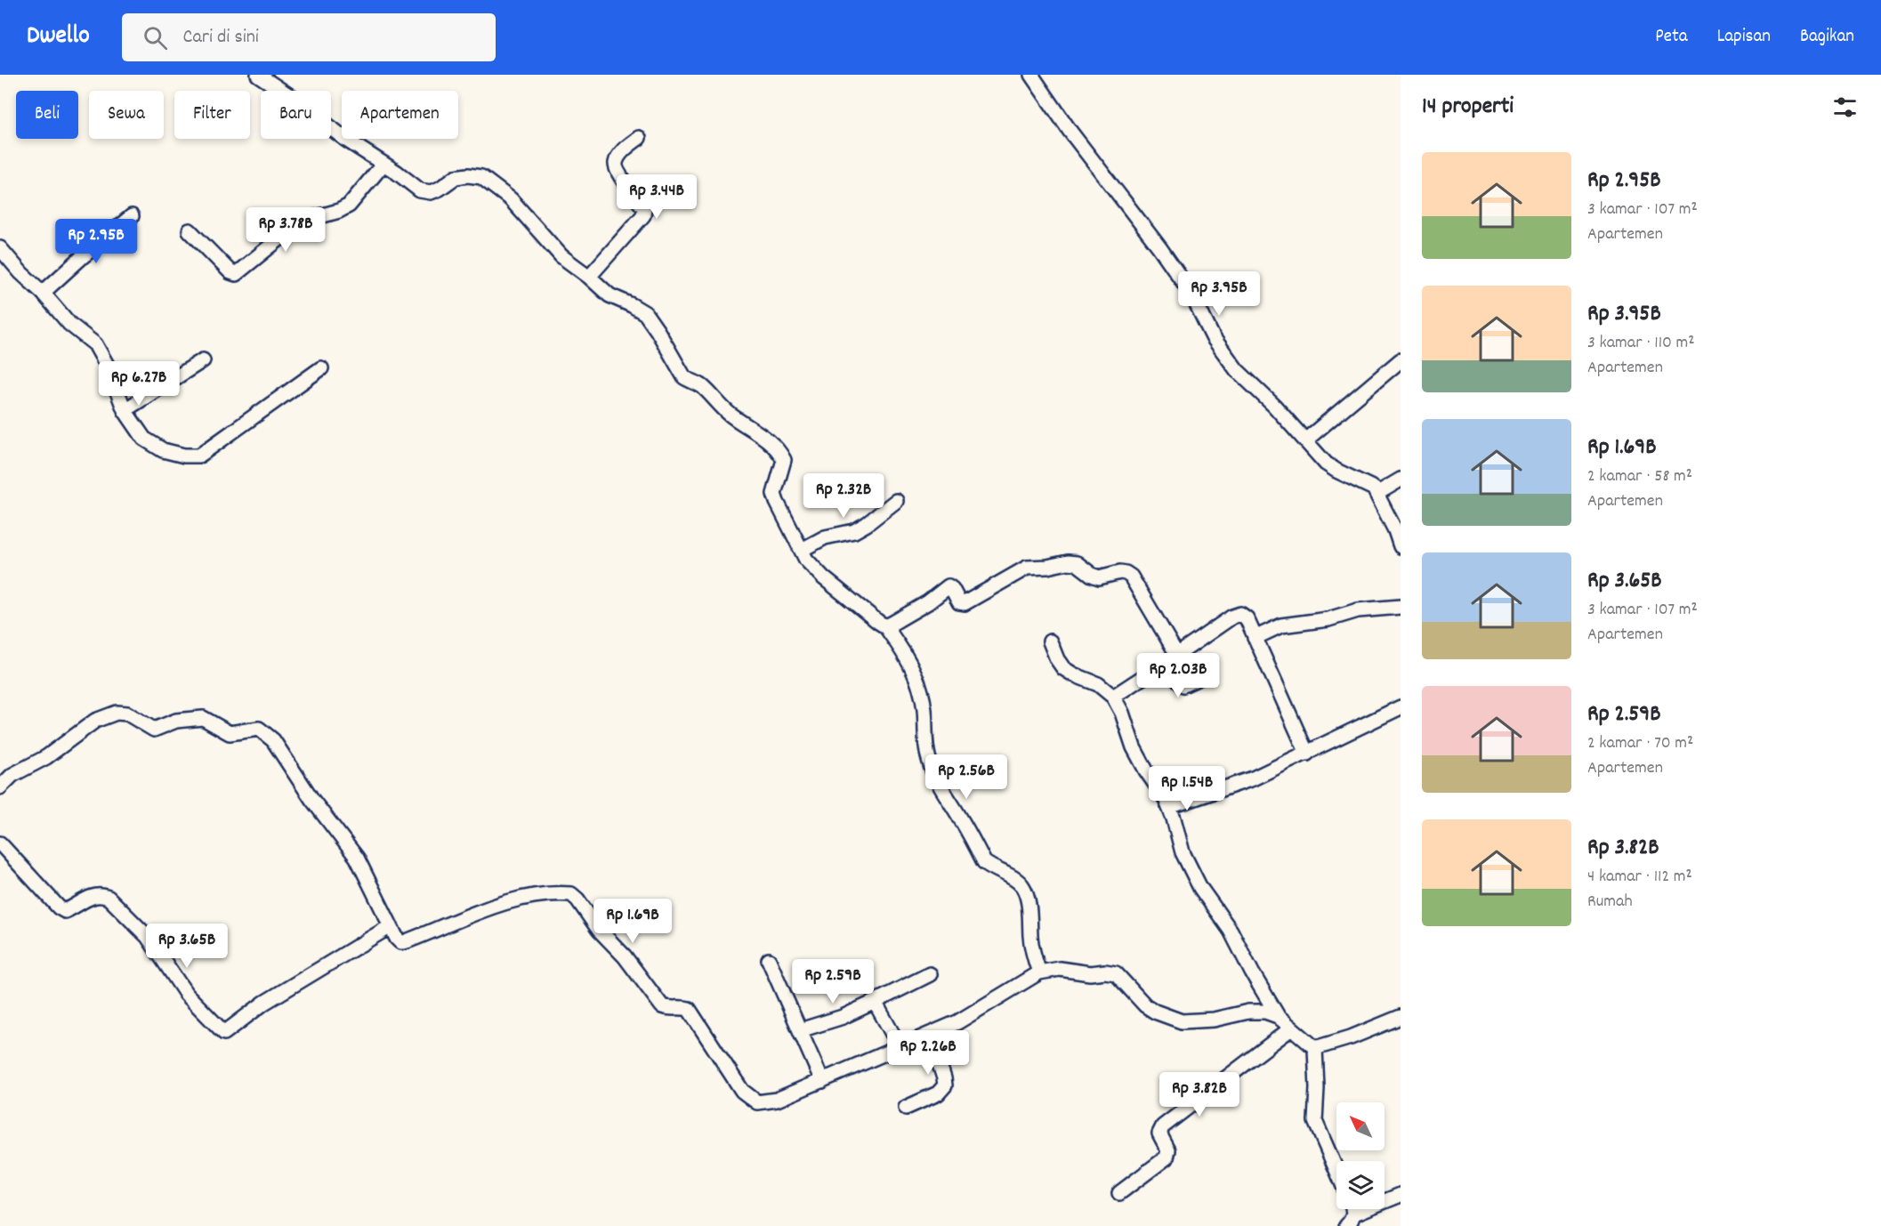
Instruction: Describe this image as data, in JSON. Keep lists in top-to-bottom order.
{
  "north": "top left",
  "page": {
    "header": "Dwello",
    "search": "Cari di sini",
    "nav": ["Peta", "Lapisan", "Bagikan"],
    "heading": "14 properti",
    "chip": [
      "Beli",
      "Sewa",
      "Filter",
      "Baru",
      "Apartemen"
    ],
    "list": [
      {
        "name": "Rp 2.95B",
        "note": "3 kamar · 107 m² · Apartemen"
      },
      {
        "name": "Rp 3.95B",
        "note": "3 kamar · 110 m² · Apartemen"
      },
      {
        "name": "Rp 1.69B",
        "note": "2 kamar · 58 m² · Apartemen"
      },
      {
        "name": "Rp 3.65B",
        "note": "3 kamar · 107 m² · Apartemen"
      },
      {
        "name": "Rp 2.59B",
        "note": "2 kamar · 70 m² · Apartemen"
      },
      {
        "name": "Rp 3.82B",
        "note": "4 kamar · 112 m² · Rumah"
      }
    ],
    "price": [
      "Rp 3.44B",
      "Rp 3.78B",
      "Rp 2.95B",
      "Rp 3.95B",
      "Rp 6.27B",
      "Rp 2.32B",
      "Rp 2.03B",
      "Rp 2.56B",
      "Rp 1.54B",
      "Rp 1.69B",
      "Rp 3.65B",
      "Rp 2.59B",
      "Rp 2.26B",
      "Rp 3.82B"
    ]
  }
}
